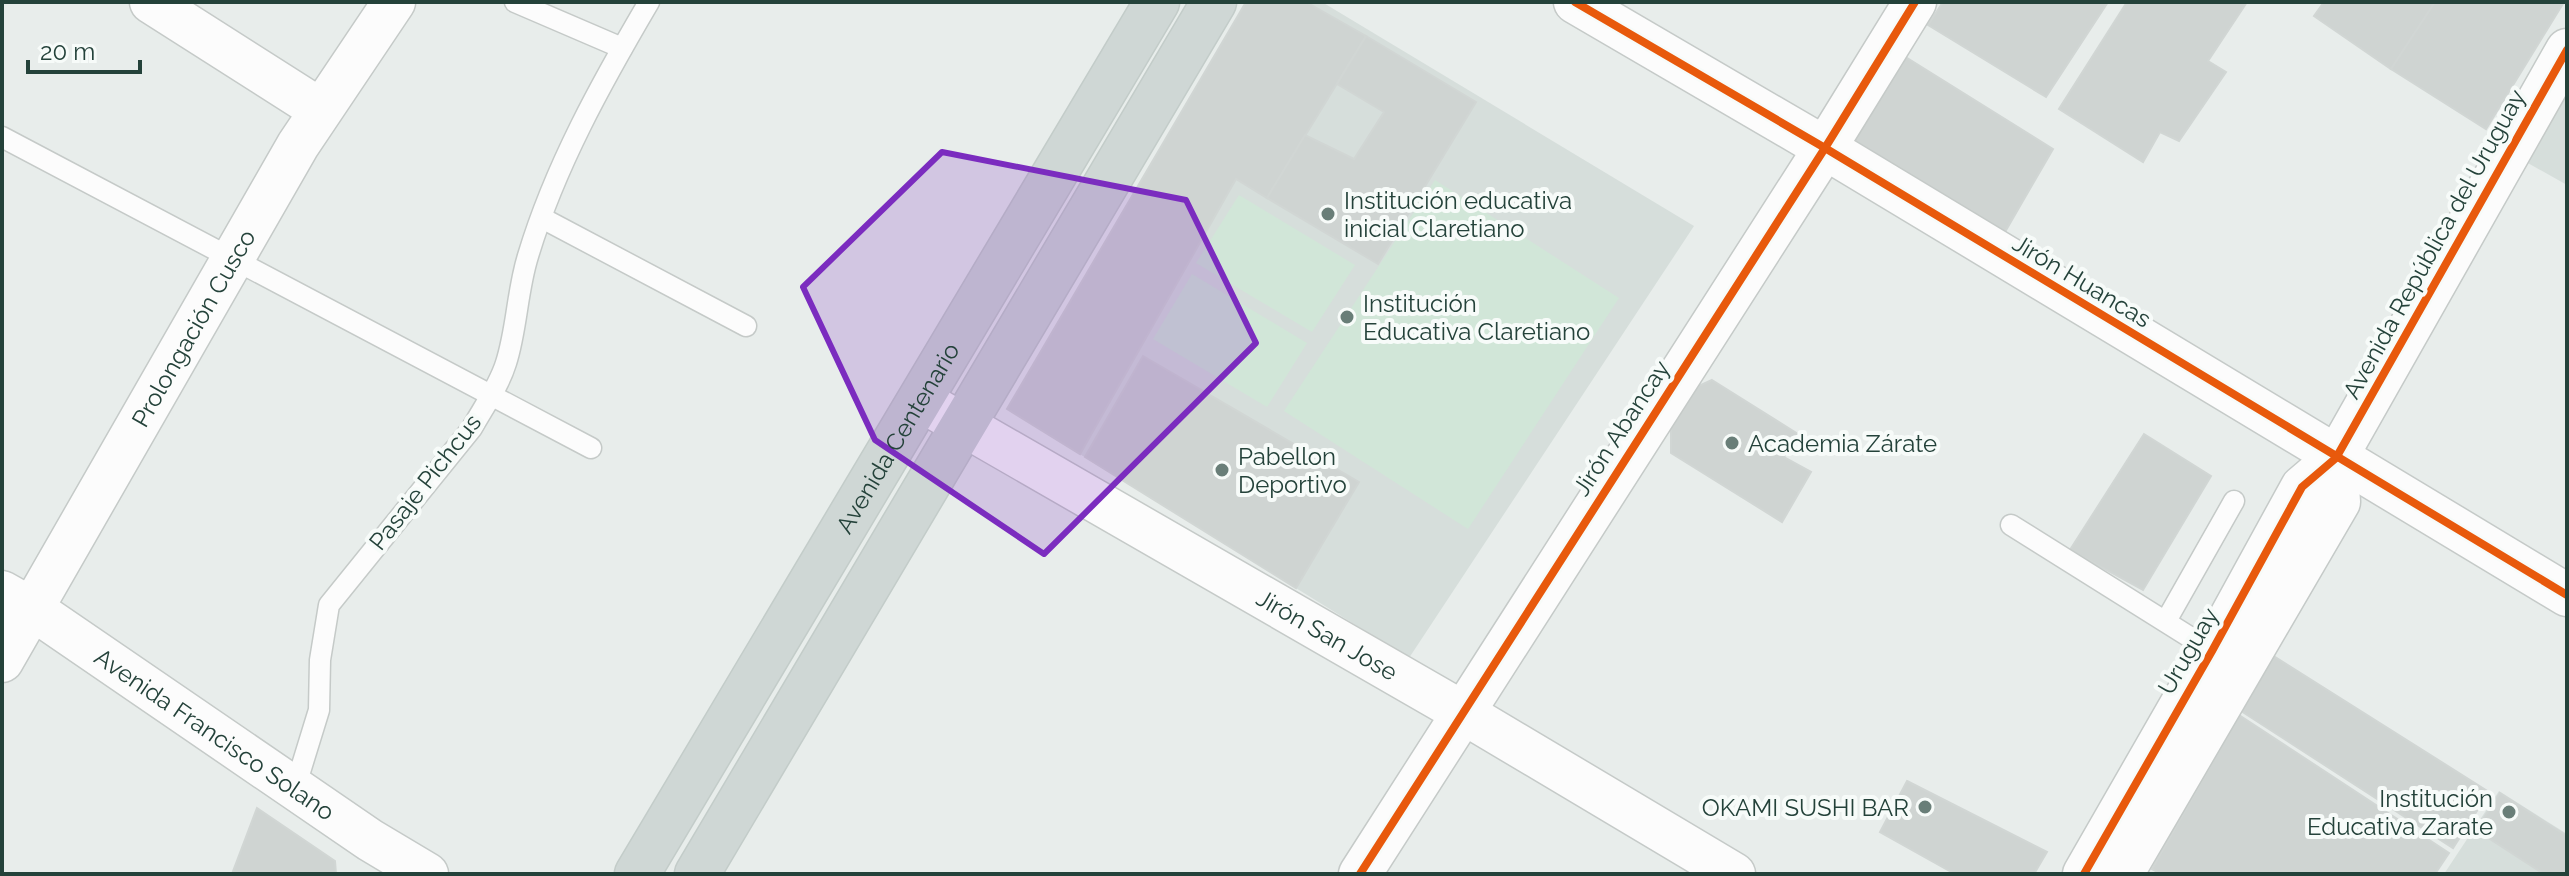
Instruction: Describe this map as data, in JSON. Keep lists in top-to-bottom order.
{
  "streets": {
    "main road": ["Avenida Centenario"],
    "street": [
      "Avenida República del Uruguay",
      "Jirón Huancas",
      "Prolongación Cusco",
      "Jirón Abancay",
      "Jirón San Jose",
      "Uruguay",
      "Avenida Francisco Solano"
    ],
    "lane": ["Pasaje Pichcus"]
  },
  "crossings": [
    ["Avenida República del Uruguay", "Jirón Huancas"],
    ["Avenida República del Uruguay", "Uruguay"],
    ["Jirón Huancas", "Jirón Abancay"],
    ["Jirón Huancas", "Uruguay"],
    ["Prolongación Cusco", "Avenida Francisco Solano"],
    ["Jirón Abancay", "Jirón San Jose"],
    ["Avenida Centenario", "Jirón San Jose"],
    ["Pasaje Pichcus", "Avenida Francisco Solano"]
  ],
  "places": [
    "Institución educativa inicial Claretiano",
    "Institución Educativa Claretiano",
    "Academia Zárate",
    "Pabellon Deportivo",
    "OKAMI SUSHI BAR",
    "Institución Educativa Zarate"
  ],
  "scale_bar": "20 m"
}
